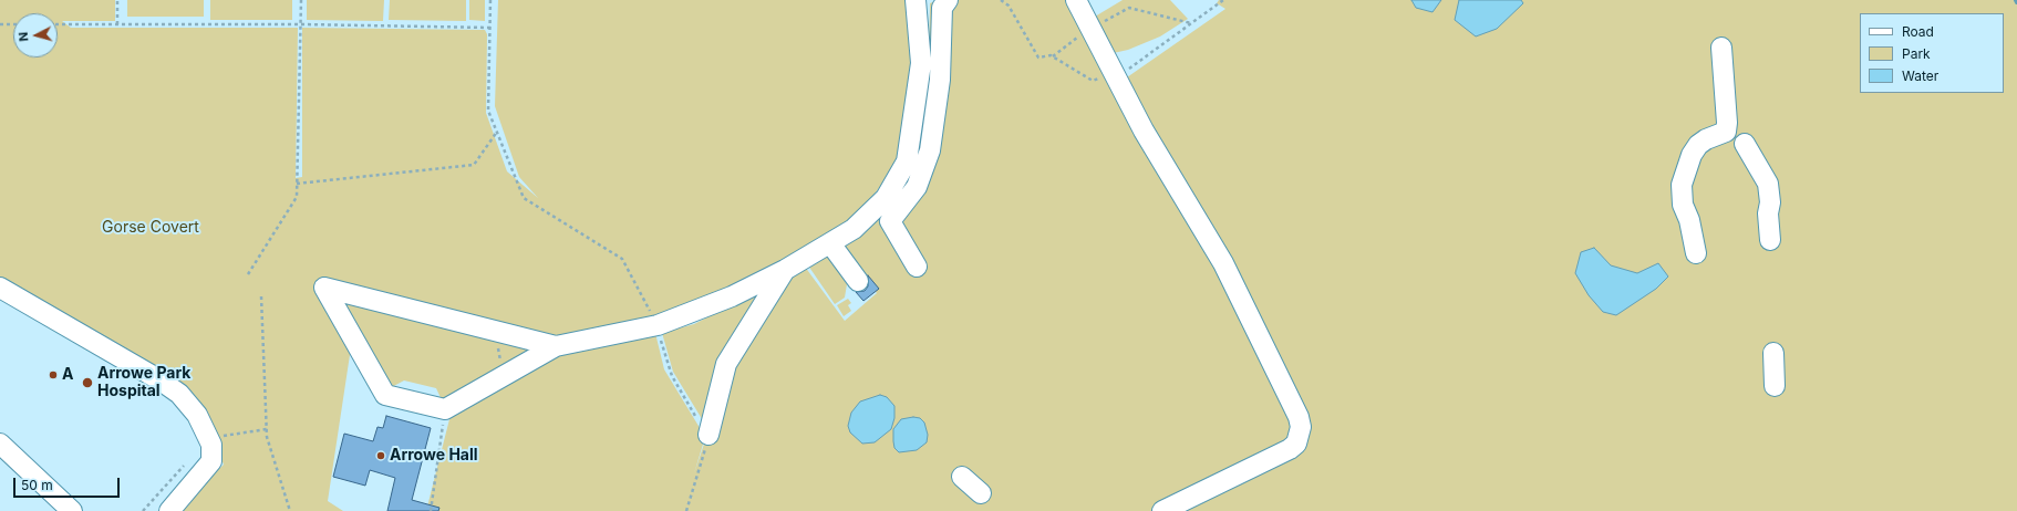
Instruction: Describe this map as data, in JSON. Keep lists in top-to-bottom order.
{
  "parks": ["Gorse Covert"],
  "places": ["A", "Arrowe Park Hospital", "Arrowe Hall"],
  "legend": ["Road", "Park", "Water"],
  "scale_bar": "50 m",
  "north": "left"
}
